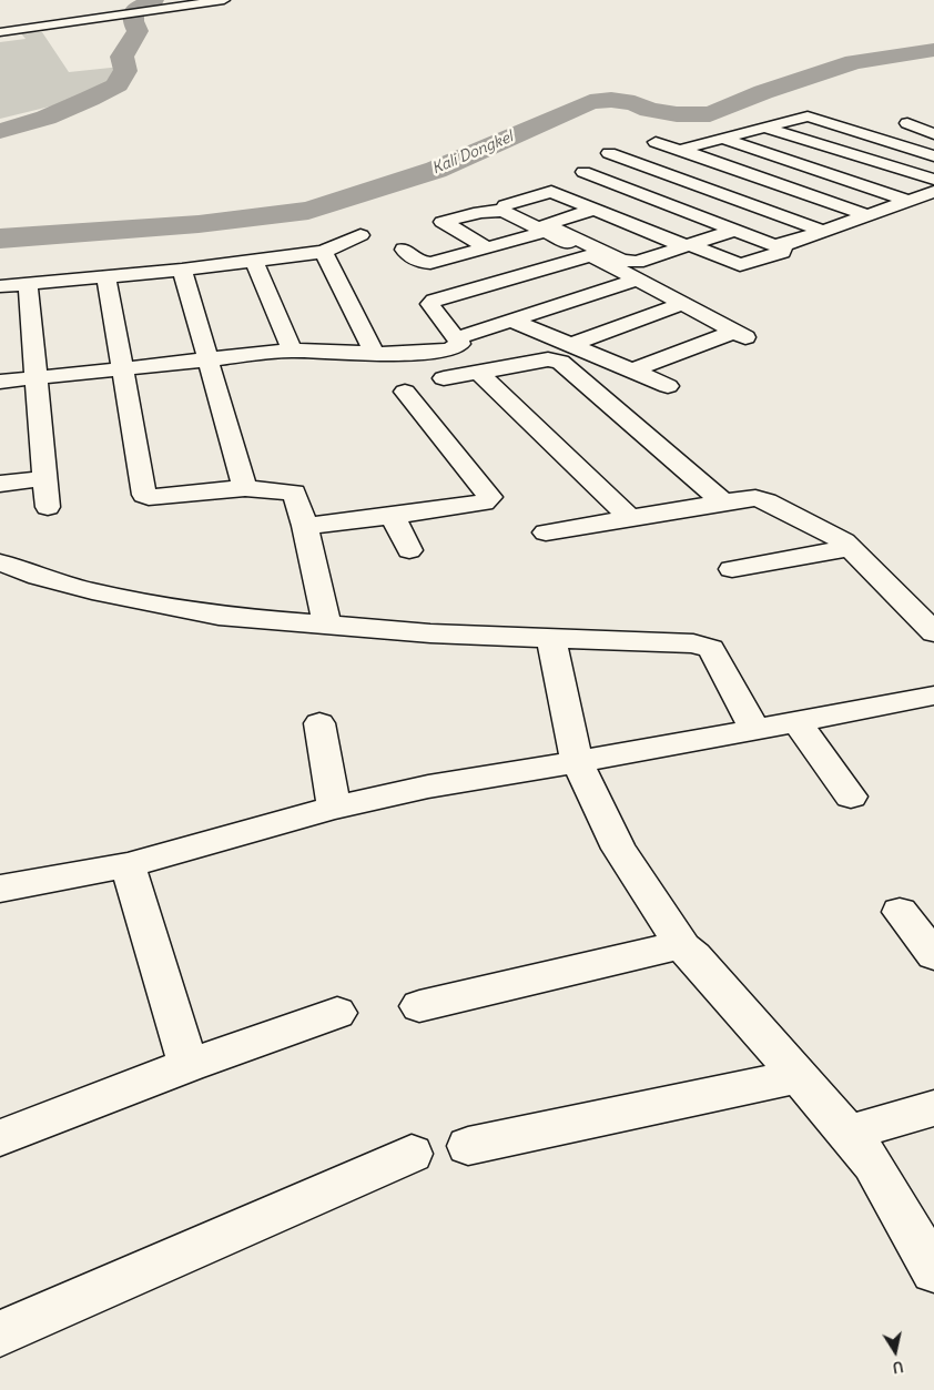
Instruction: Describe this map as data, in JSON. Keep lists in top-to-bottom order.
{
  "water": ["Kali Dongkel"],
  "north": "bottom"
}
